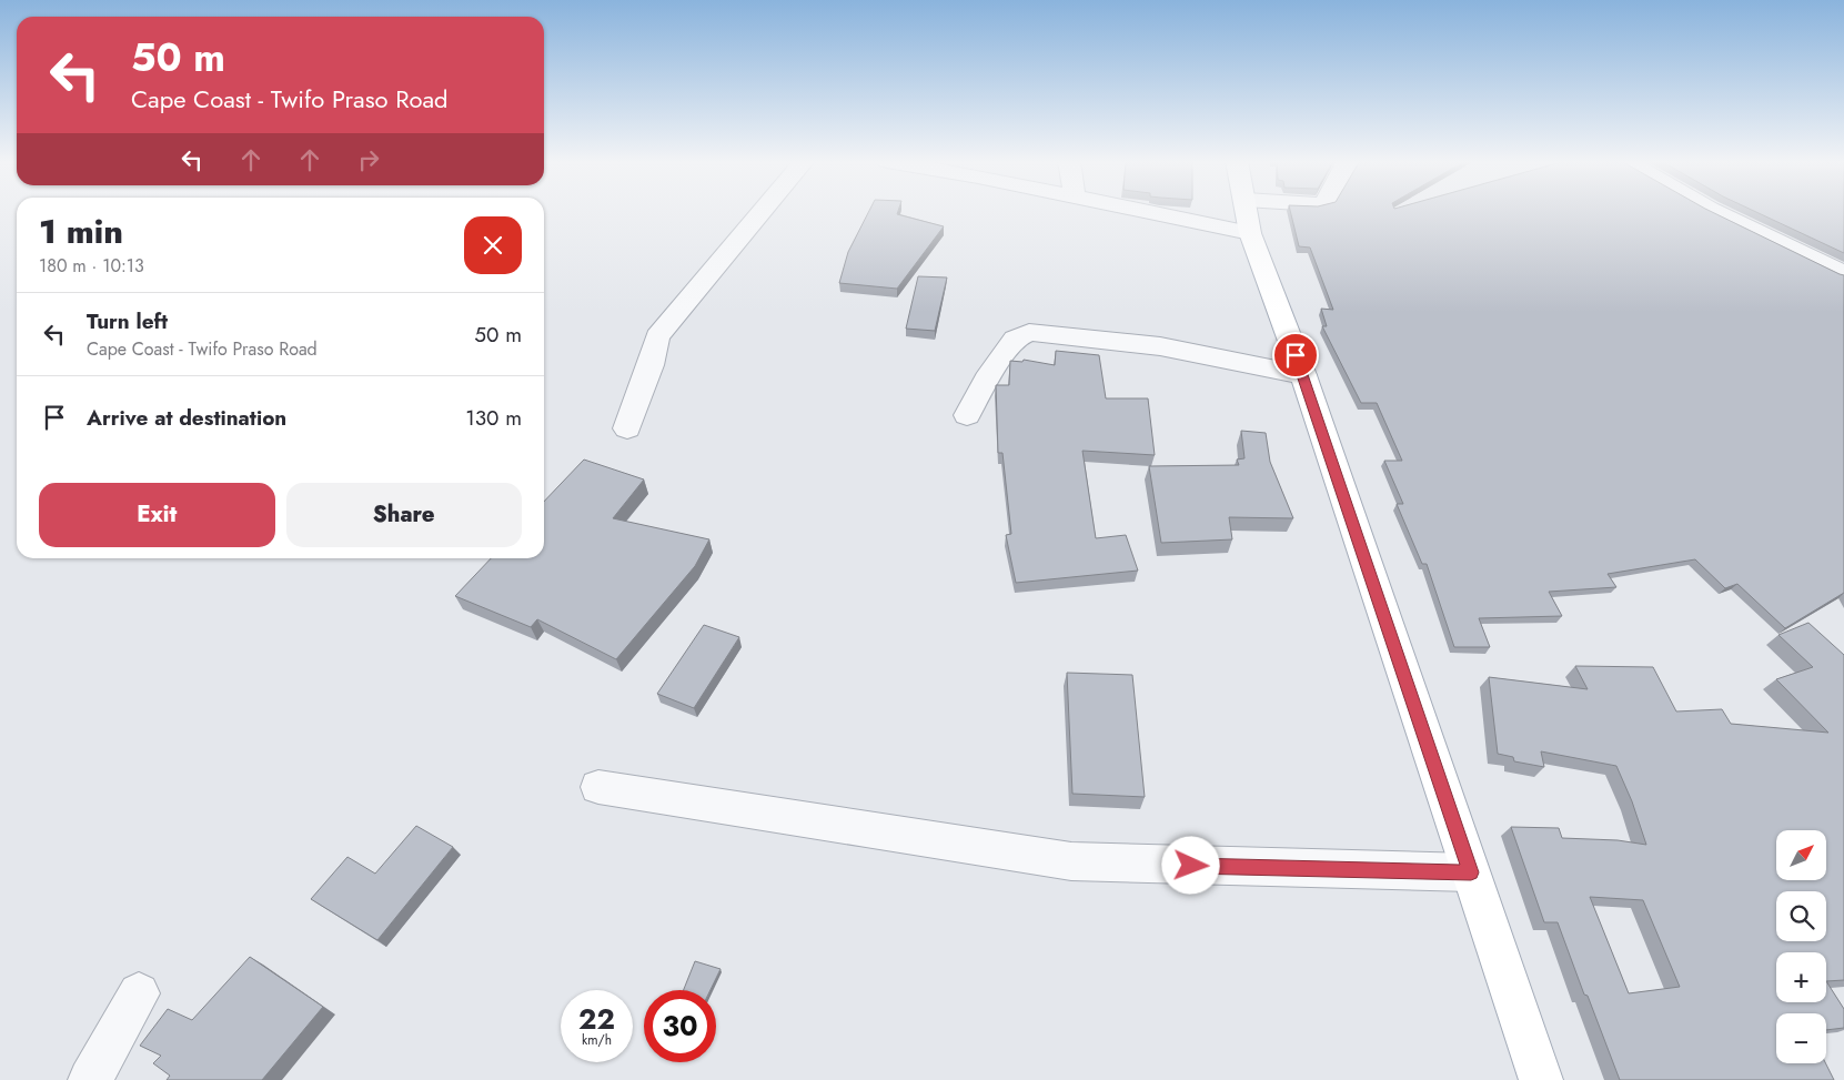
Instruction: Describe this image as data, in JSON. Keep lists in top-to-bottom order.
{
  "north": "top right",
  "page": {
    "turn": ["50 m", "Cape Coast - Twifo Praso Road"],
    "heading": ["1 min", "180 m · 10:13"],
    "list": [
      {
        "name": "Turn left",
        "note": "Cape Coast - Twifo Praso Road",
        "value": "50 m"
      },
      {
        "name": "Arrive at destination",
        "value": "130 m"
      }
    ],
    "buttons": ["Exit", "Share"],
    "map_buttons": ["+", "−"],
    "speed": "22 km/h",
    "limit": "30"
  }
}
